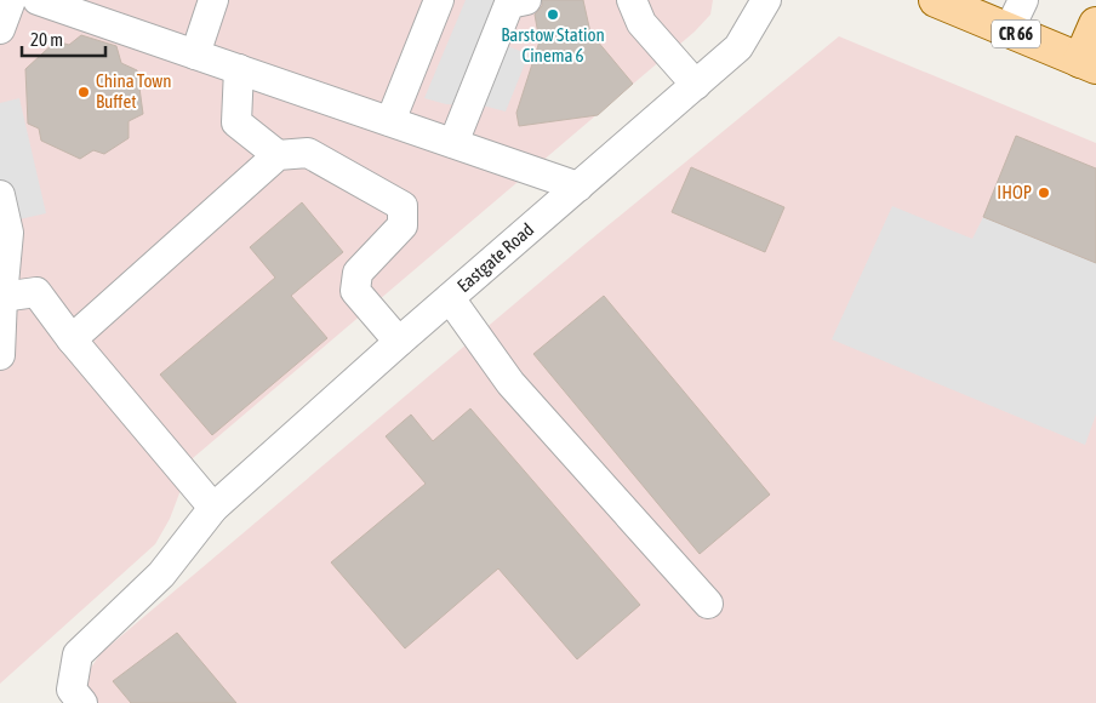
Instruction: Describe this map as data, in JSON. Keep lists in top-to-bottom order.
{
  "streets": {
    "main road": ["CR 66"],
    "street": ["Eastgate Road"]
  },
  "places": ["Barstow Station Cinema 6", "China Town Buffet", "IHOP"],
  "scale_bar": "20 m"
}
